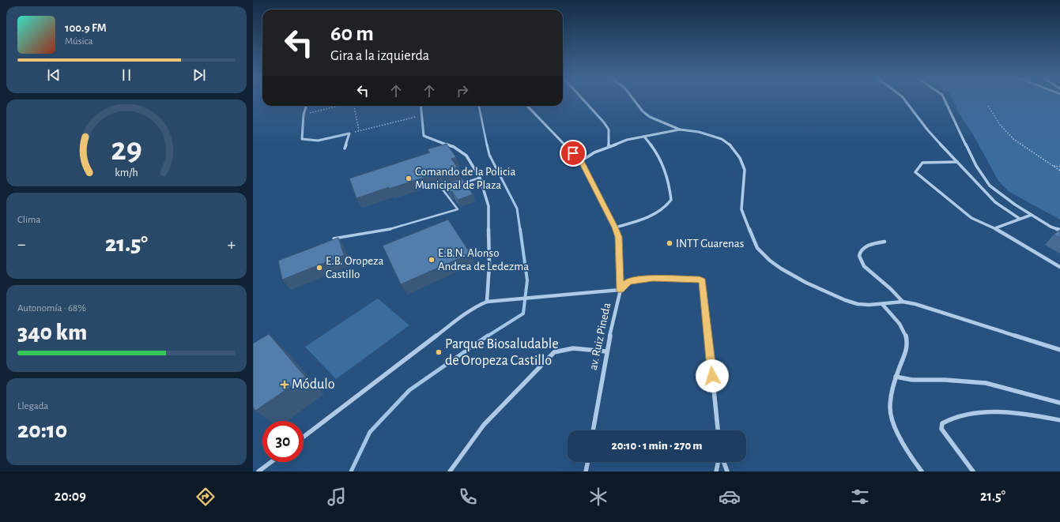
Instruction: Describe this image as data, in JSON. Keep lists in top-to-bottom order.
{
  "streets": {
    "street": ["av. Ruiz Pineda"]
  },
  "places": {
    "other": [
      "Comando de la Policia Municipal de Plaza",
      "INTT Guarenas",
      "E.B.N. Alonso Andrea de Ledezma",
      "E.B. Oropeza Castillo",
      "Parque Biosaludable de Oropeza Castillo"
    ],
    "health": ["Módulo"]
  },
  "page": {
    "turn": ["60 m", "Gira a la izquierda"],
    "song": ["100.9 FM", "Música"],
    "tile": [
      "Clima",
      ["Autonomía · 68%", "340 km"],
      ["Llegada", "20:10"]
    ],
    "heat": ["−", "21.5°", "+"],
    "limit": "30",
    "trip": "20:10 · 1 min · 270 m",
    "tabs": ["20:09", "21.5°"],
    "gauge": ["29", "km/h"]
  }
}
